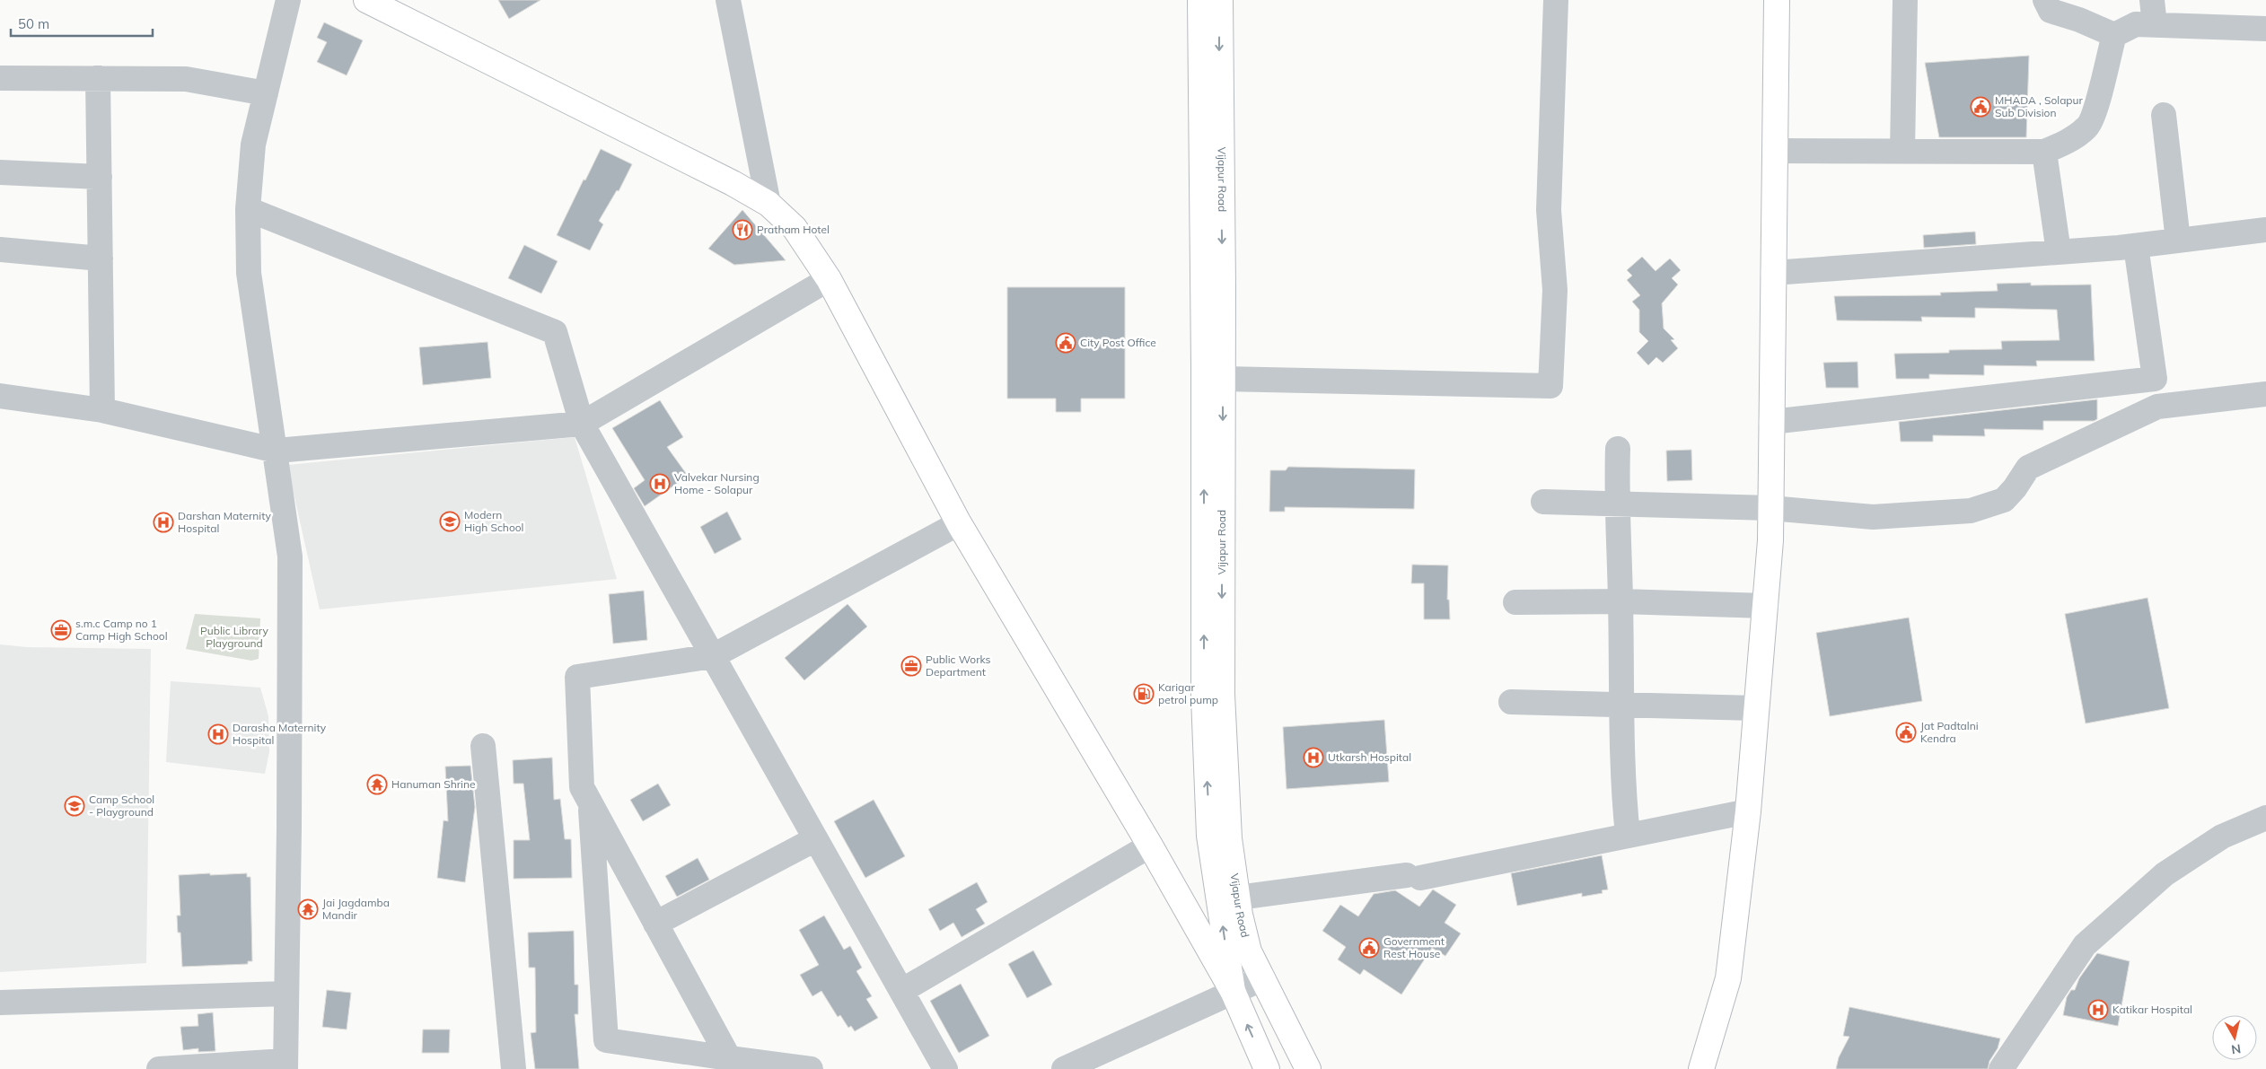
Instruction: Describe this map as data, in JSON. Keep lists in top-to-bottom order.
{
  "streets": {
    "main road": ["Vijapur Road"]
  },
  "parks": ["Public Library Playground"],
  "places": {
    "public building": [
      "MHADA , Solapur Sub Division",
      "City Post Office",
      "Jat Padtalni Kendra",
      "Government Rest House"
    ],
    "restaurant": ["Pratham Hotel"],
    "hospital": [
      "Valvekar Nursing Home - Solapur",
      "Darshan Maternity Hospital",
      "Darasha Maternity Hospital",
      "Utkarsh Hospital",
      "Katikar Hospital"
    ],
    "school or university": ["Modern High School", "Camp School - Playground"],
    "office": ["s.m.c Camp no 1 Camp High School", "Public Works Department"],
    "fuel station": ["Karigar petrol pump"],
    "temple": ["Hanuman Shrine", "Jai Jagdamba Mandir"]
  },
  "scale_bar": "50 m",
  "north": "bottom"
}
